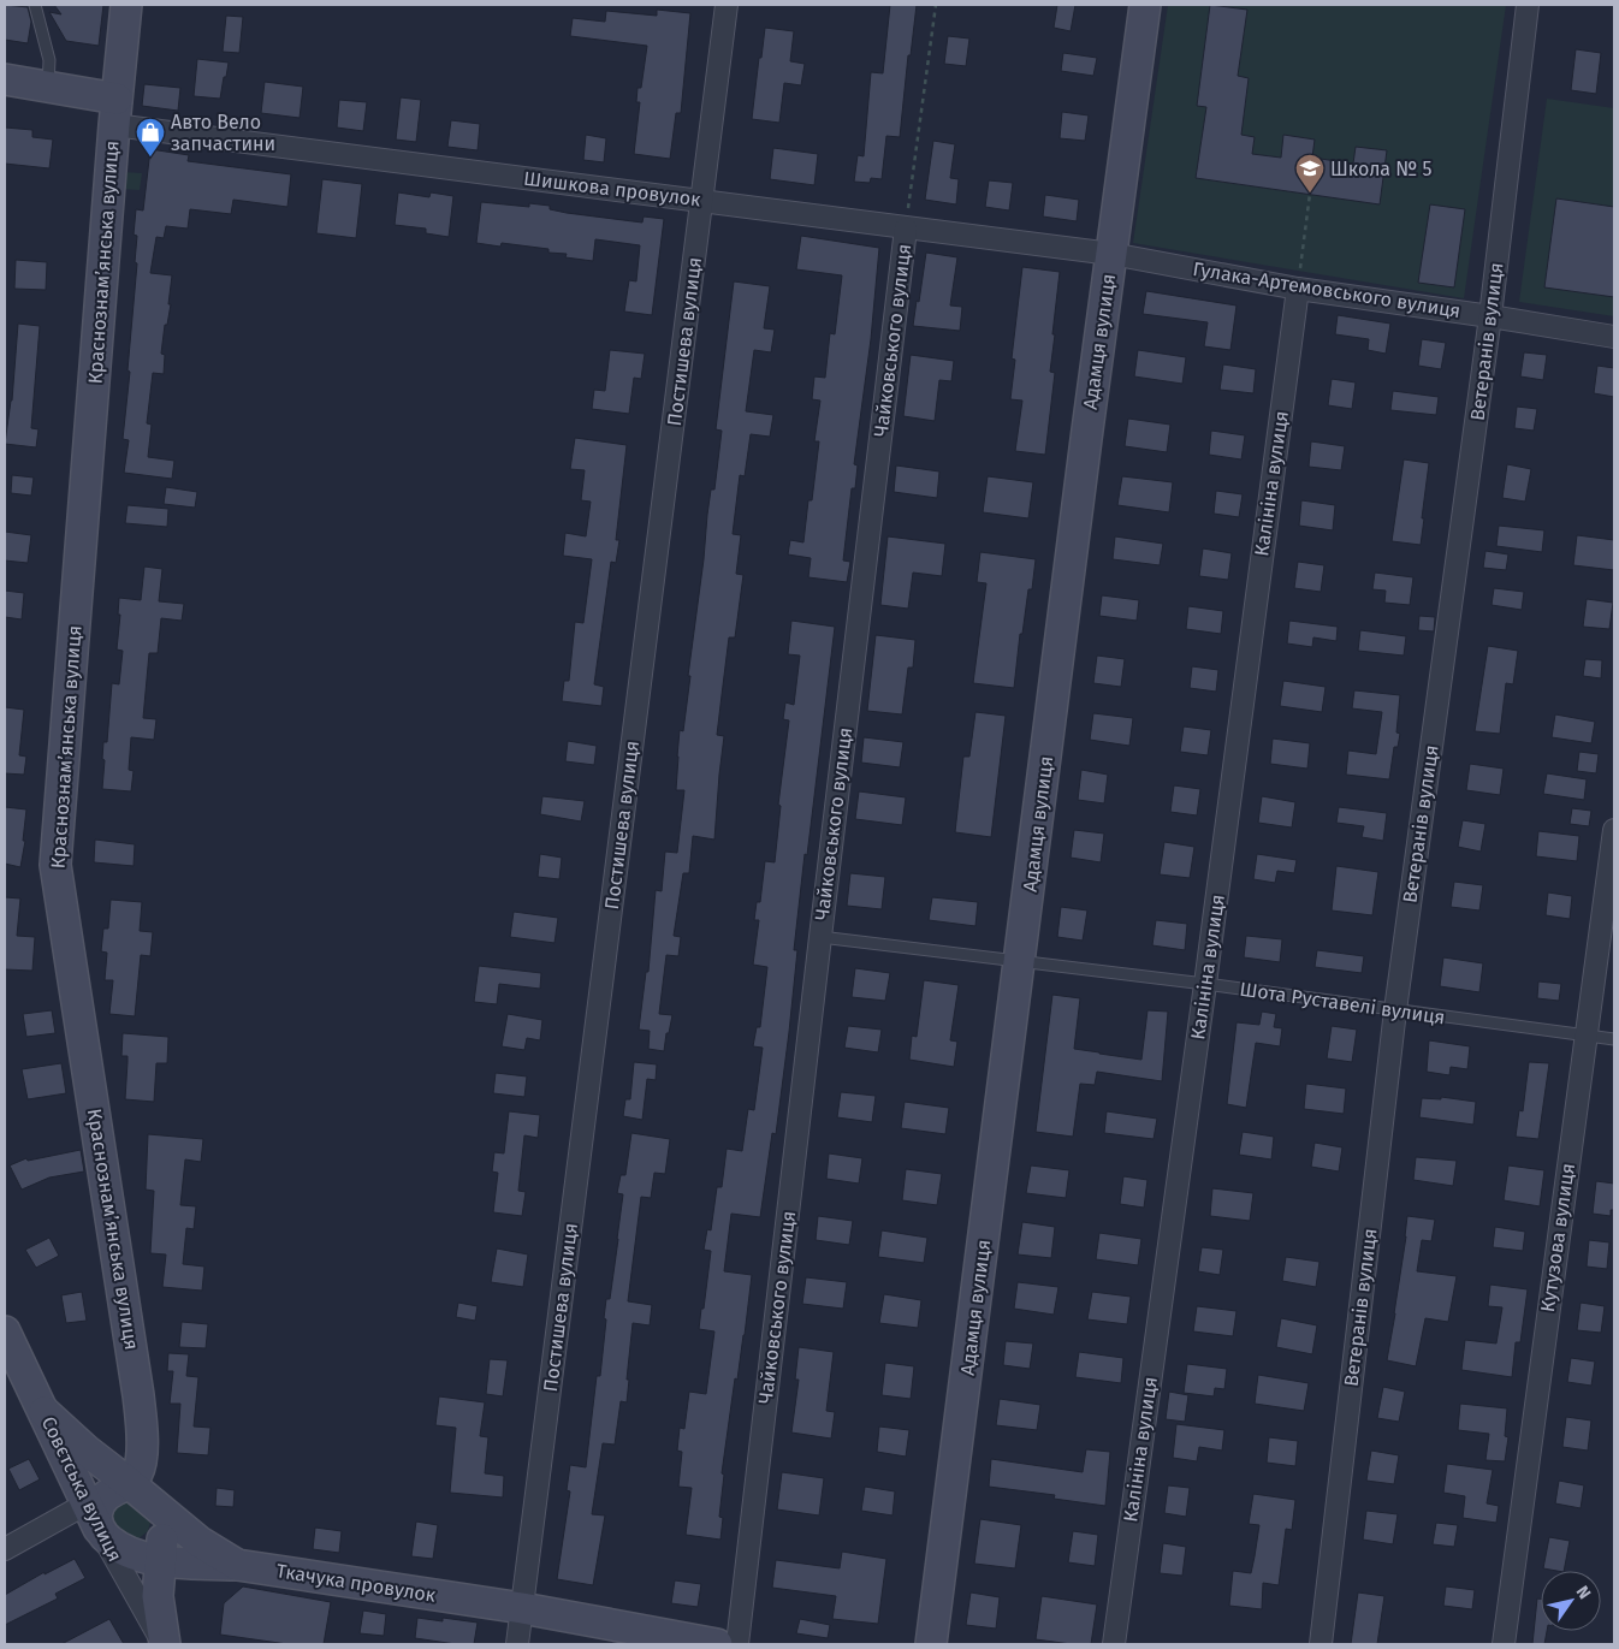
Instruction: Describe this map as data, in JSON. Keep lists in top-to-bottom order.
{
  "streets": {
    "street": [
      "Шишкова провулок",
      "Краснознамʼянська вулиця",
      "Гулака-Артемовського вулиця",
      "Чайковського вулиця",
      "Постишева вулиця",
      "Адамця вулиця",
      "Ветеранів вулиця",
      "Калініна вулиця",
      "Кутузова вулиця",
      "Совєтська вулиця",
      "Ткачука провулок"
    ],
    "lane": ["Шота Руставелі вулиця"]
  },
  "crossings": [
    ["Шишкова провулок", "Краснознамʼянська вулиця"],
    ["Шишкова провулок", "Гулака-Артемовського вулиця"],
    ["Шишкова провулок", "Чайковського вулиця"],
    ["Шишкова провулок", "Постишева вулиця"],
    ["Шишкова провулок", "Адамця вулиця"],
    ["Краснознамʼянська вулиця", "Ткачука провулок"],
    ["Гулака-Артемовського вулиця", "Адамця вулиця"],
    ["Гулака-Артемовського вулиця", "Ветеранів вулиця"],
    ["Гулака-Артемовського вулиця", "Калініна вулиця"],
    ["Чайковського вулиця", "Шота Руставелі вулиця"],
    ["Постишева вулиця", "Ткачука провулок"],
    ["Адамця вулиця", "Шота Руставелі вулиця"],
    ["Ветеранів вулиця", "Шота Руставелі вулиця"],
    ["Калініна вулиця", "Шота Руставелі вулиця"],
    ["Шота Руставелі вулиця", "Кутузова вулиця"],
    ["Совєтська вулиця", "Ткачука провулок"]
  ],
  "places": {
    "shop": ["Авто Вело запчастини"],
    "school or university": ["Школа № 5"]
  },
  "north": "top right"
}
